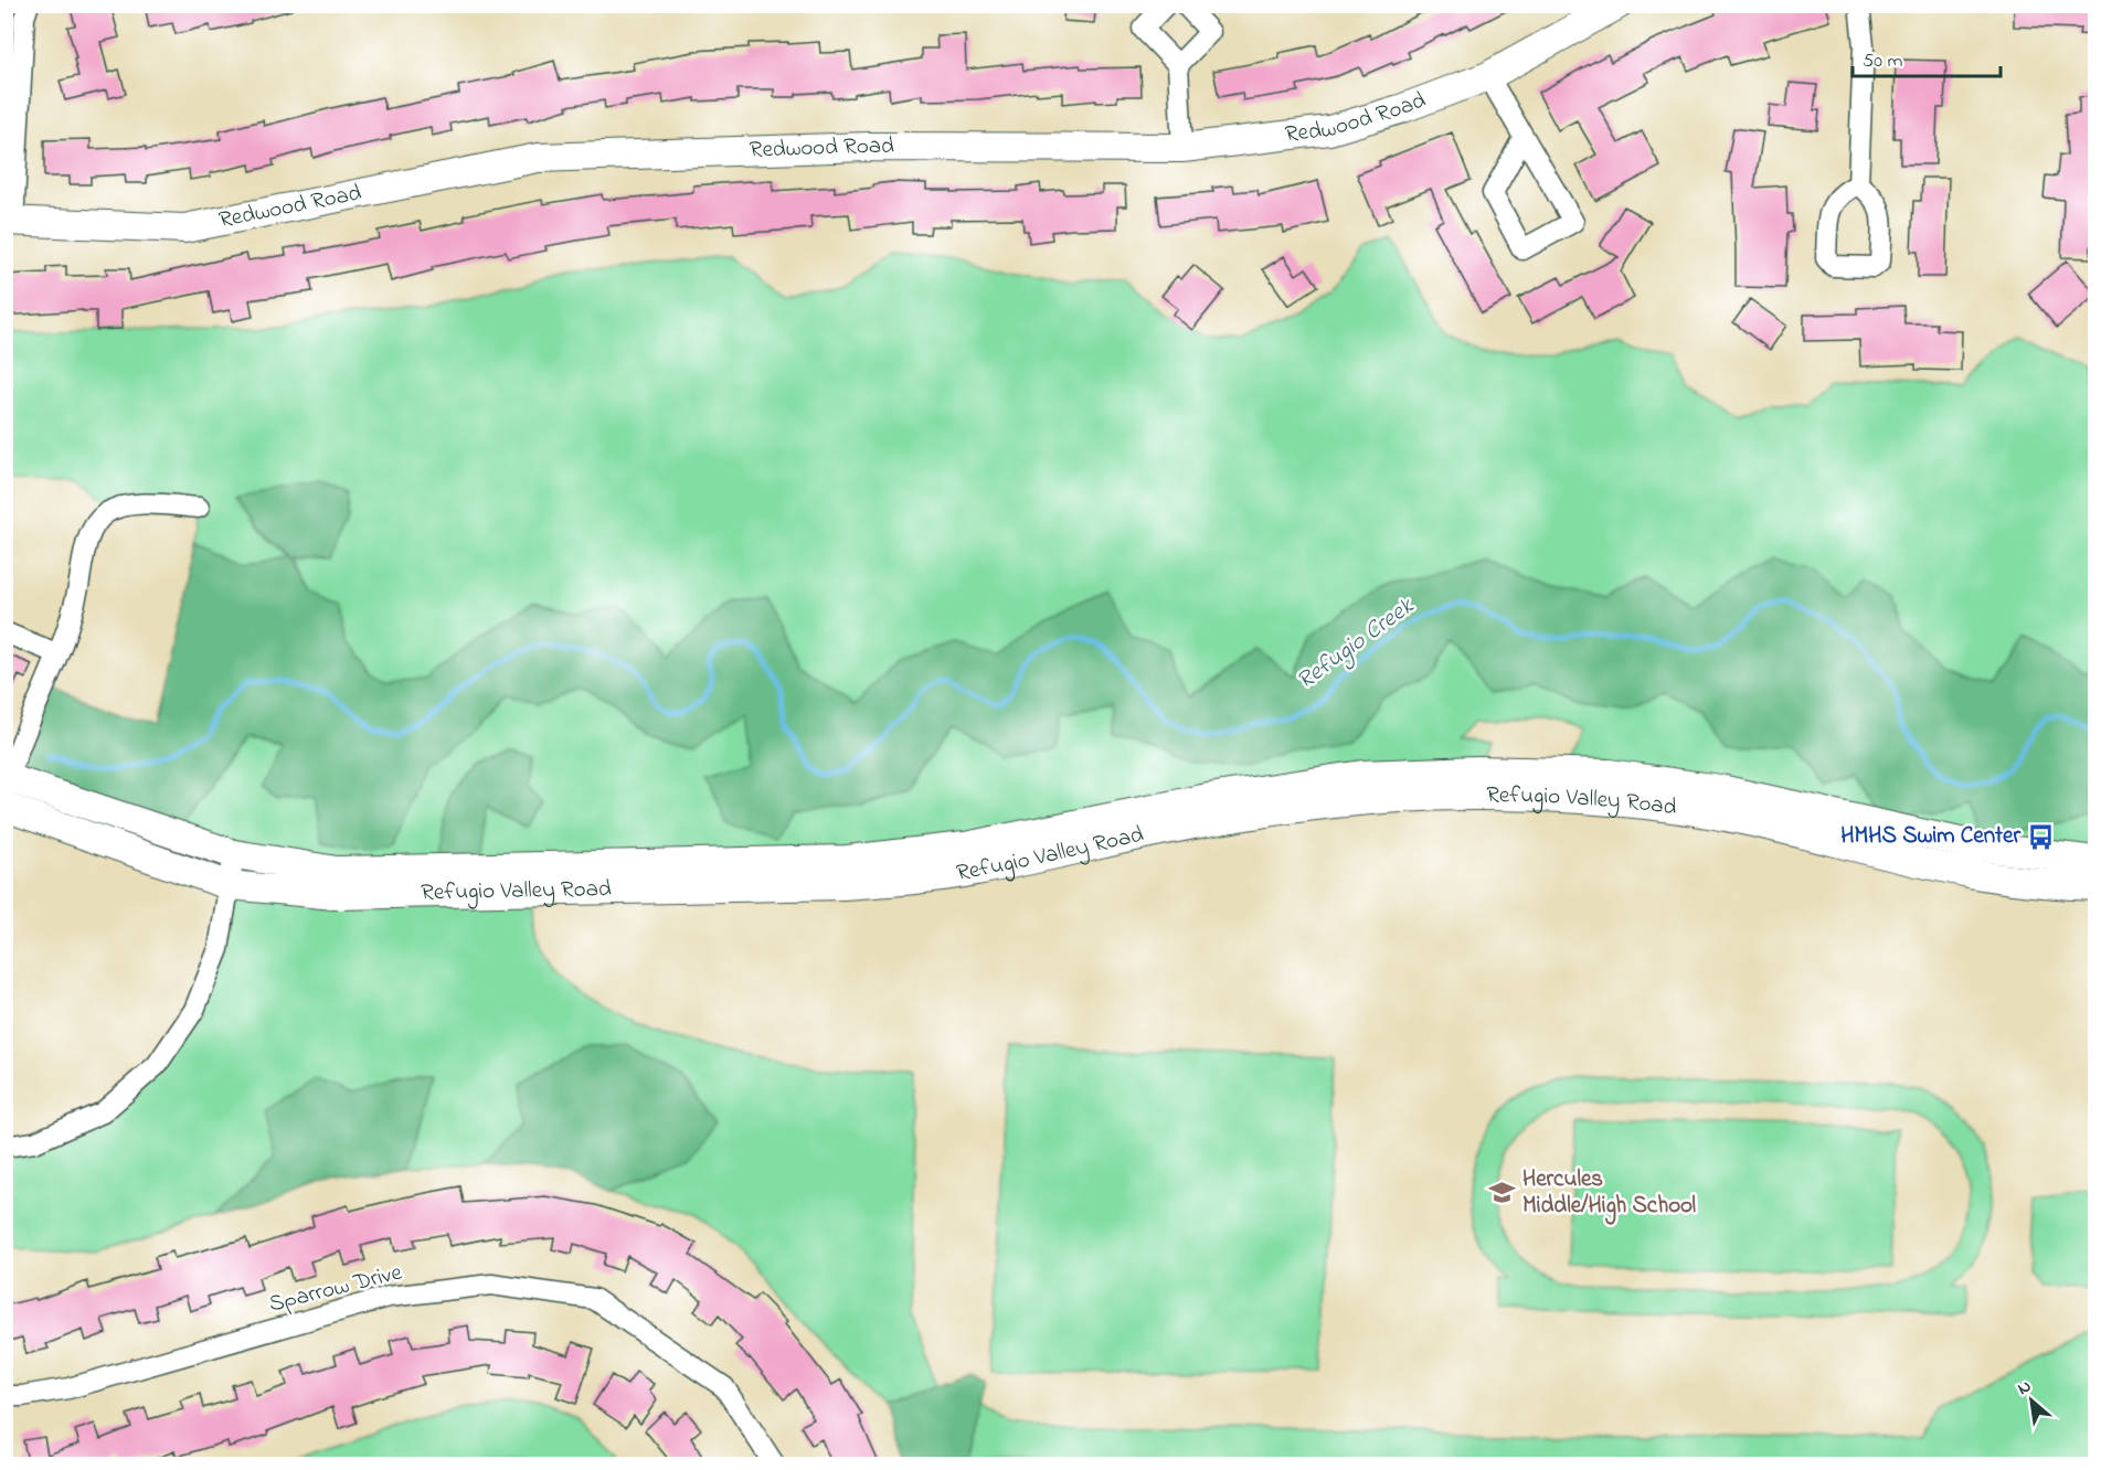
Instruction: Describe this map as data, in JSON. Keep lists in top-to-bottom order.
{
  "streets": {
    "street": ["Redwood Road", "Refugio Valley Road", "Sparrow Drive"]
  },
  "water": ["Refugio Creek"],
  "places": {
    "bus stop": ["HMHS Swim Center"],
    "school or university": ["Hercules Middle/High School"]
  },
  "scale_bar": "50 m",
  "north": "top left"
}
